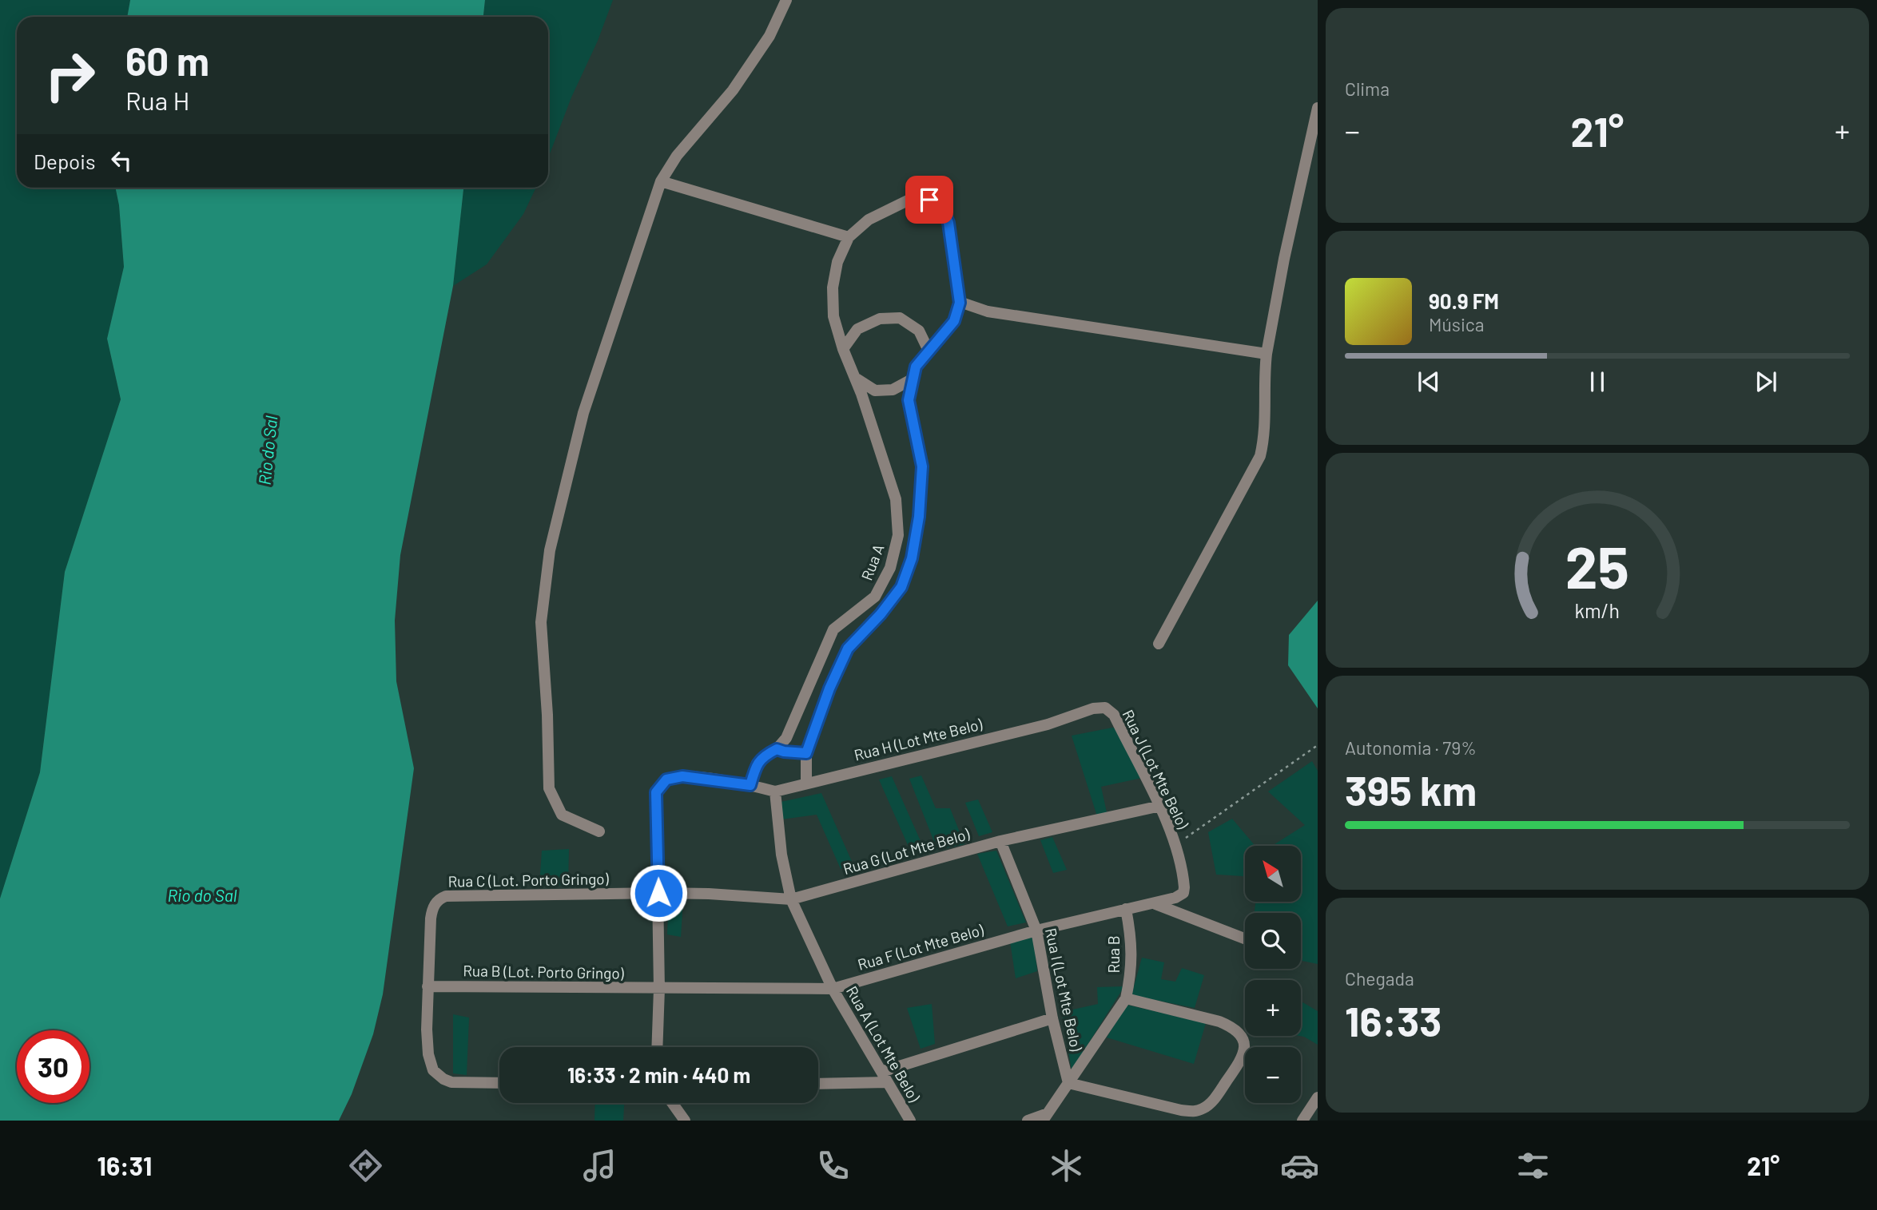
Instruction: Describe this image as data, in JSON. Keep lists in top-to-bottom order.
{
  "streets": {
    "street": [
      "Rua A",
      "Rua H (Lot Mte Belo)",
      "Rua J (Lot Mte Belo)",
      "Rua G (Lot Mte Belo)",
      "Rua C (Lot. Porto Gringo)",
      "Rua F (Lot Mte Belo)",
      "Rua B",
      "Rua B (Lot. Porto Gringo)",
      "Rua I (Lot Mte Belo)",
      "Rua A (Lot Mte Belo)"
    ]
  },
  "crossings": [
    ["Rua H (Lot Mte Belo)", "Rua J (Lot Mte Belo)"],
    ["Rua H (Lot Mte Belo)", "Rua A (Lot Mte Belo)"],
    ["Rua J (Lot Mte Belo)", "Rua G (Lot Mte Belo)"],
    ["Rua J (Lot Mte Belo)", "Rua F (Lot Mte Belo)"],
    ["Rua G (Lot Mte Belo)", "Rua C (Lot. Porto Gringo)"],
    ["Rua G (Lot Mte Belo)", "Rua I (Lot Mte Belo)"],
    ["Rua G (Lot Mte Belo)", "Rua A (Lot Mte Belo)"],
    ["Rua C (Lot. Porto Gringo)", "Rua B (Lot. Porto Gringo)"],
    ["Rua F (Lot Mte Belo)", "Rua B"],
    ["Rua F (Lot Mte Belo)", "Rua B (Lot. Porto Gringo)"],
    ["Rua F (Lot Mte Belo)", "Rua I (Lot Mte Belo)"],
    ["Rua F (Lot Mte Belo)", "Rua A (Lot Mte Belo)"]
  ],
  "water": ["Rio do Sal"],
  "north": "top left",
  "page": {
    "tile": [
      "Clima",
      ["Autonomia · 79%", "395 km"],
      ["Chegada", "16:33"]
    ],
    "turn": ["60 m", "Rua H"],
    "heat": ["−", "21°", "+"],
    "then": "Depois",
    "song": ["90.9 FM", "Música"],
    "map_buttons": ["+", "−"],
    "limit": "30",
    "trip": "16:33 · 2 min · 440 m",
    "tabs": ["16:31", "21°"],
    "gauge": ["25", "km/h"]
  }
}
